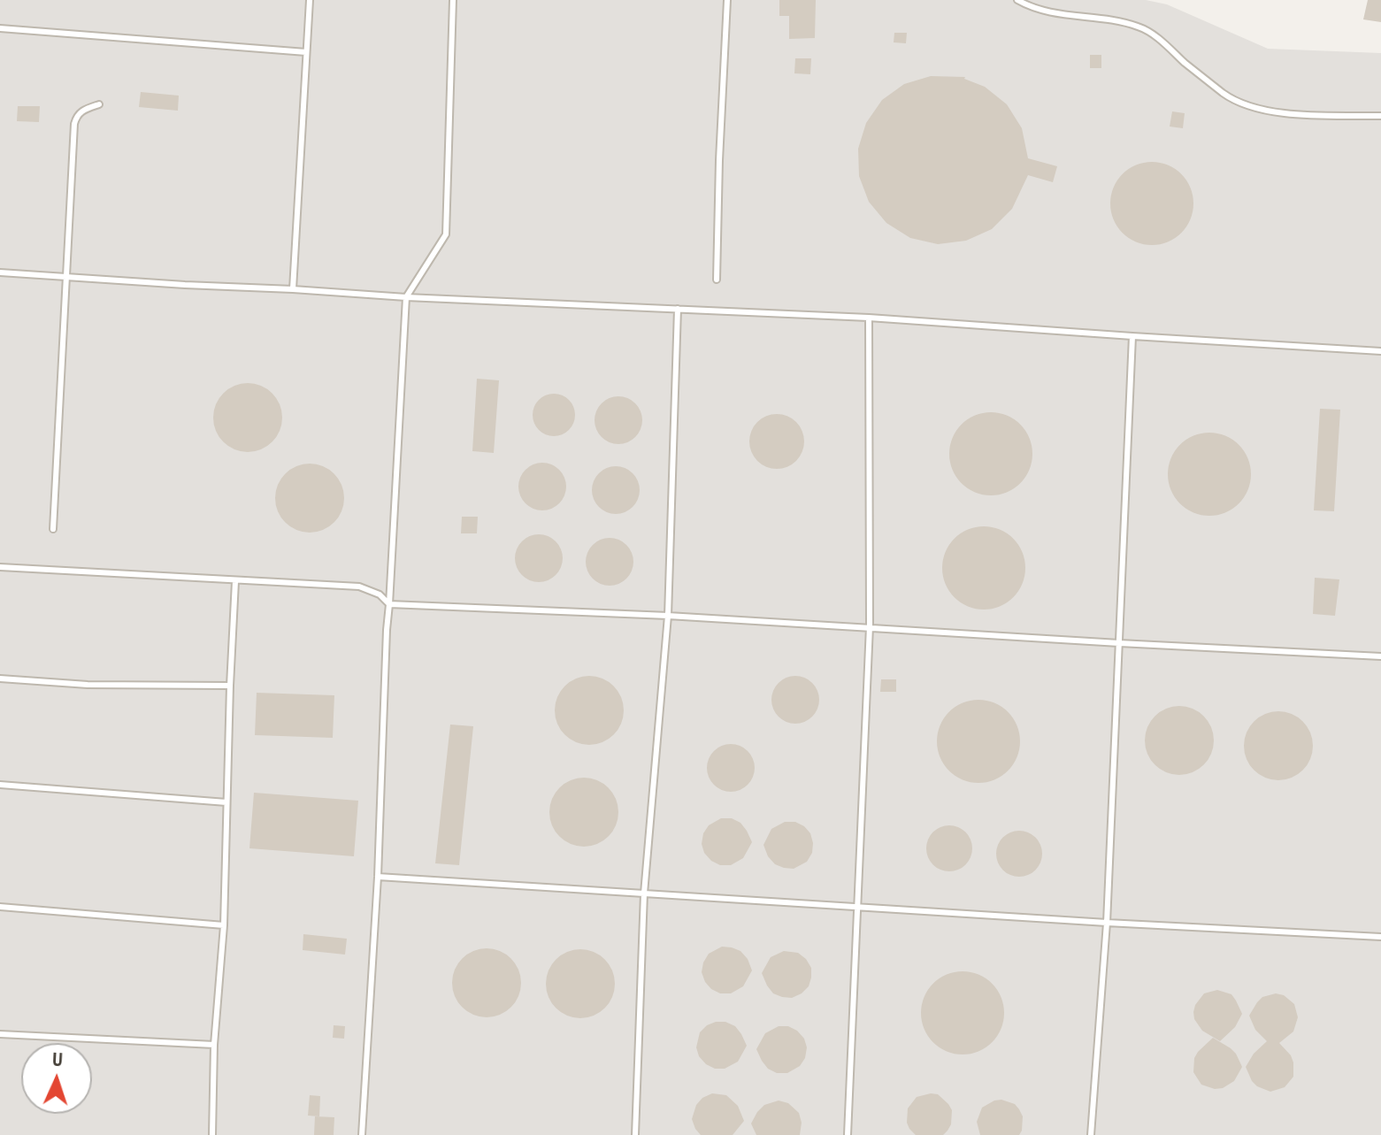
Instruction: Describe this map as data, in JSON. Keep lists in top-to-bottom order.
{
  "north": "top"
}
